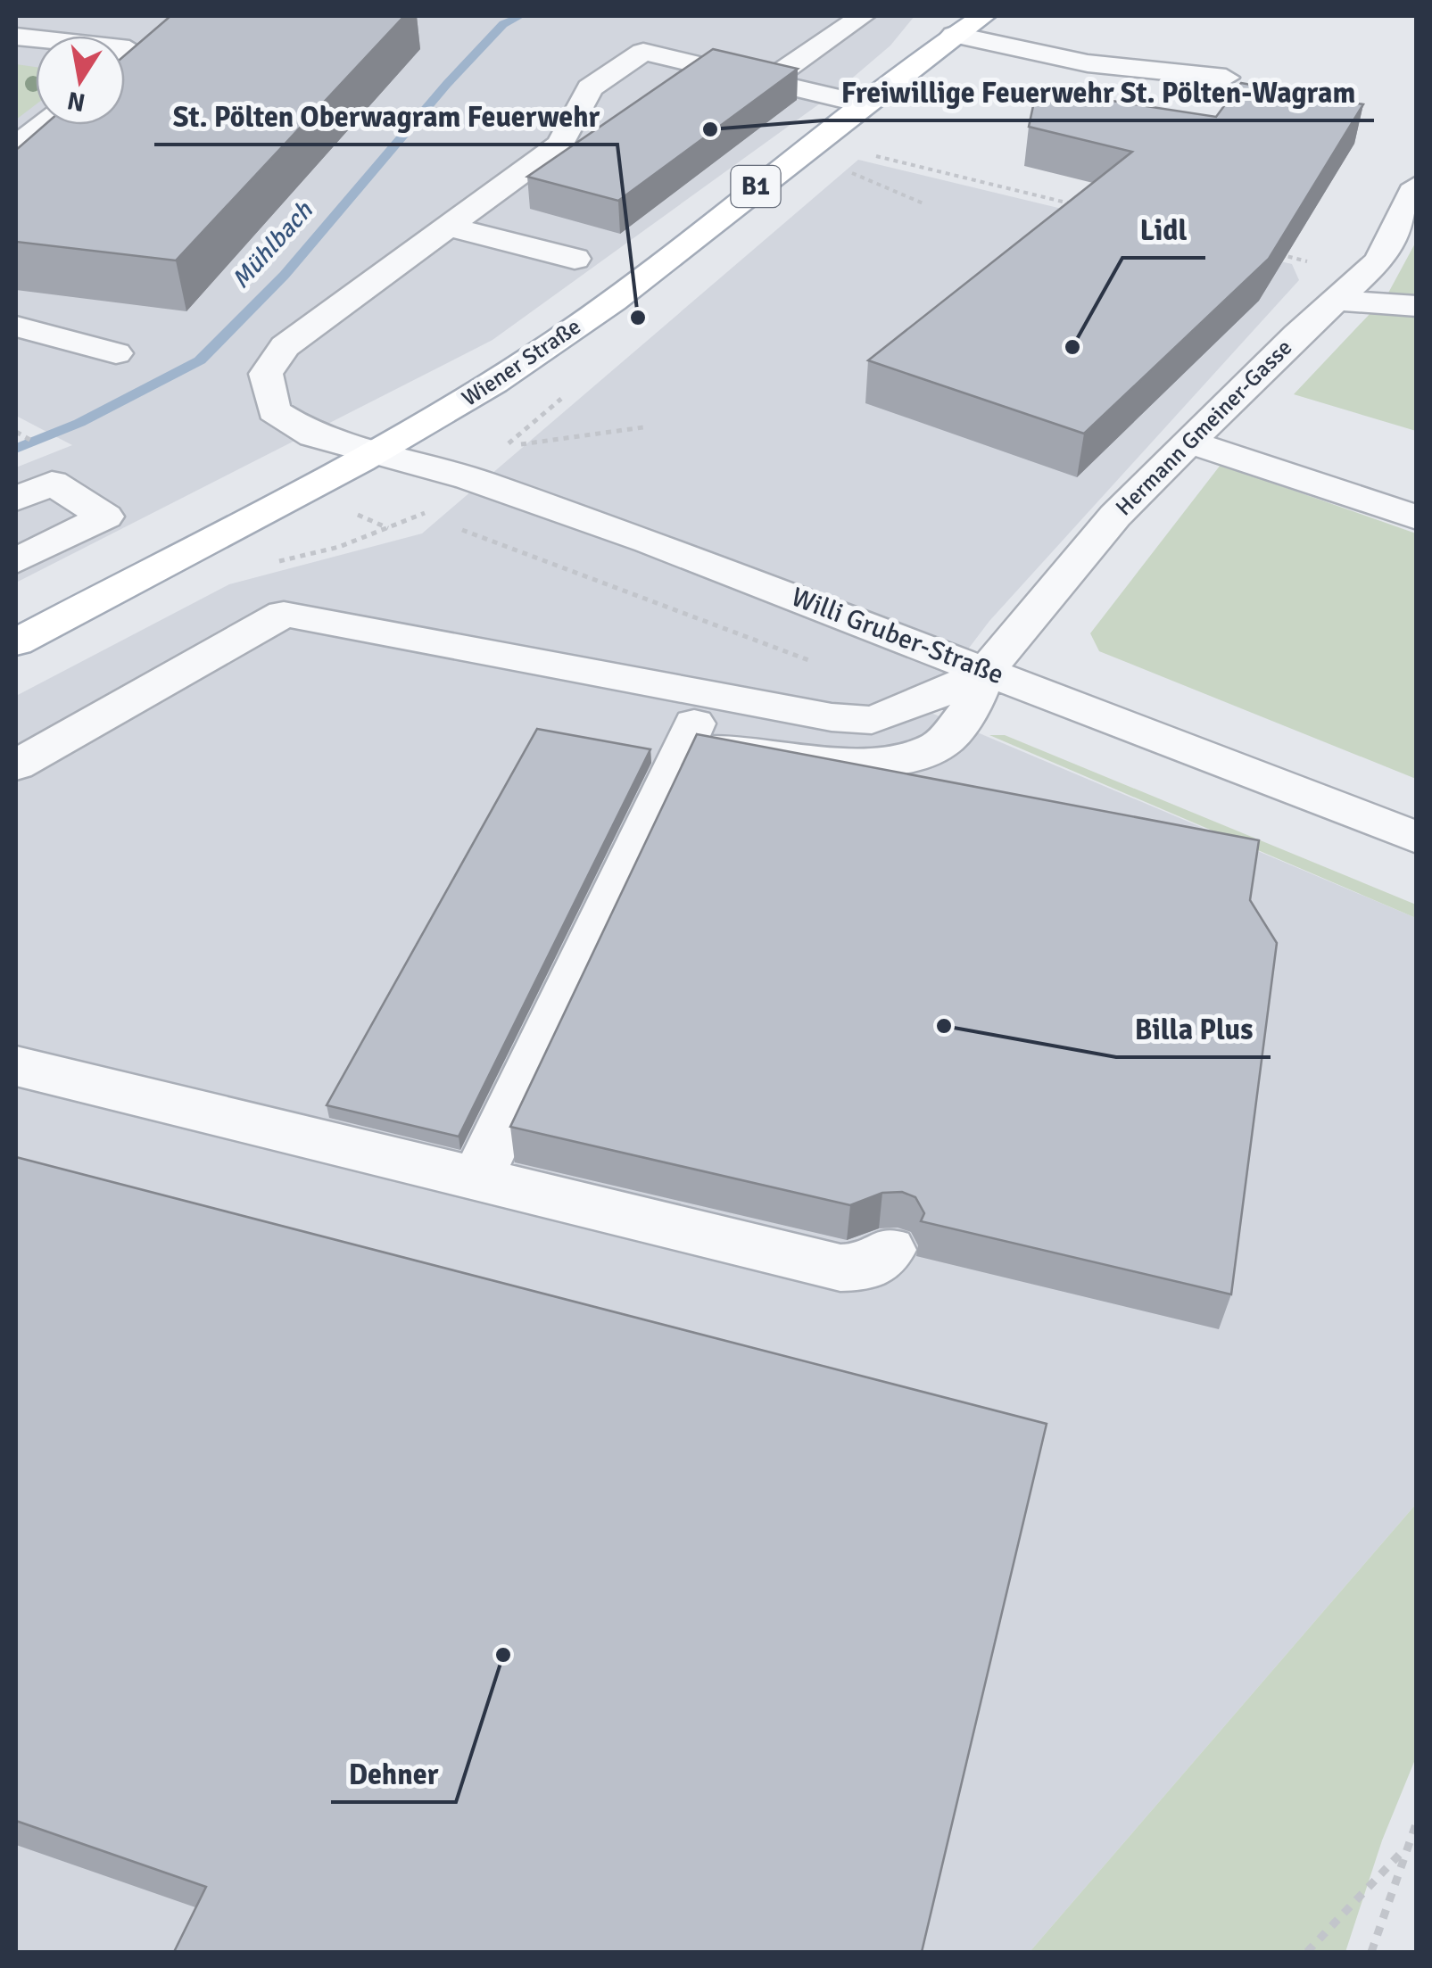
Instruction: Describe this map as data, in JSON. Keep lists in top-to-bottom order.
{
  "streets": {
    "main road": ["B1", "Wiener Straße"],
    "street": ["Hermann Gmeiner-Gasse", "Willi Gruber-Straße"]
  },
  "crossings": [
    ["Wiener Straße", "Willi Gruber-Straße"],
    ["Hermann Gmeiner-Gasse", "Willi Gruber-Straße"]
  ],
  "water": ["Mühlbach"],
  "places": [
    "Freiwillige Feuerwehr St. Pölten-Wagram",
    "St. Pölten Oberwagram Feuerwehr",
    "Lidl",
    "Billa Plus",
    "Dehner"
  ],
  "north": "bottom"
}
